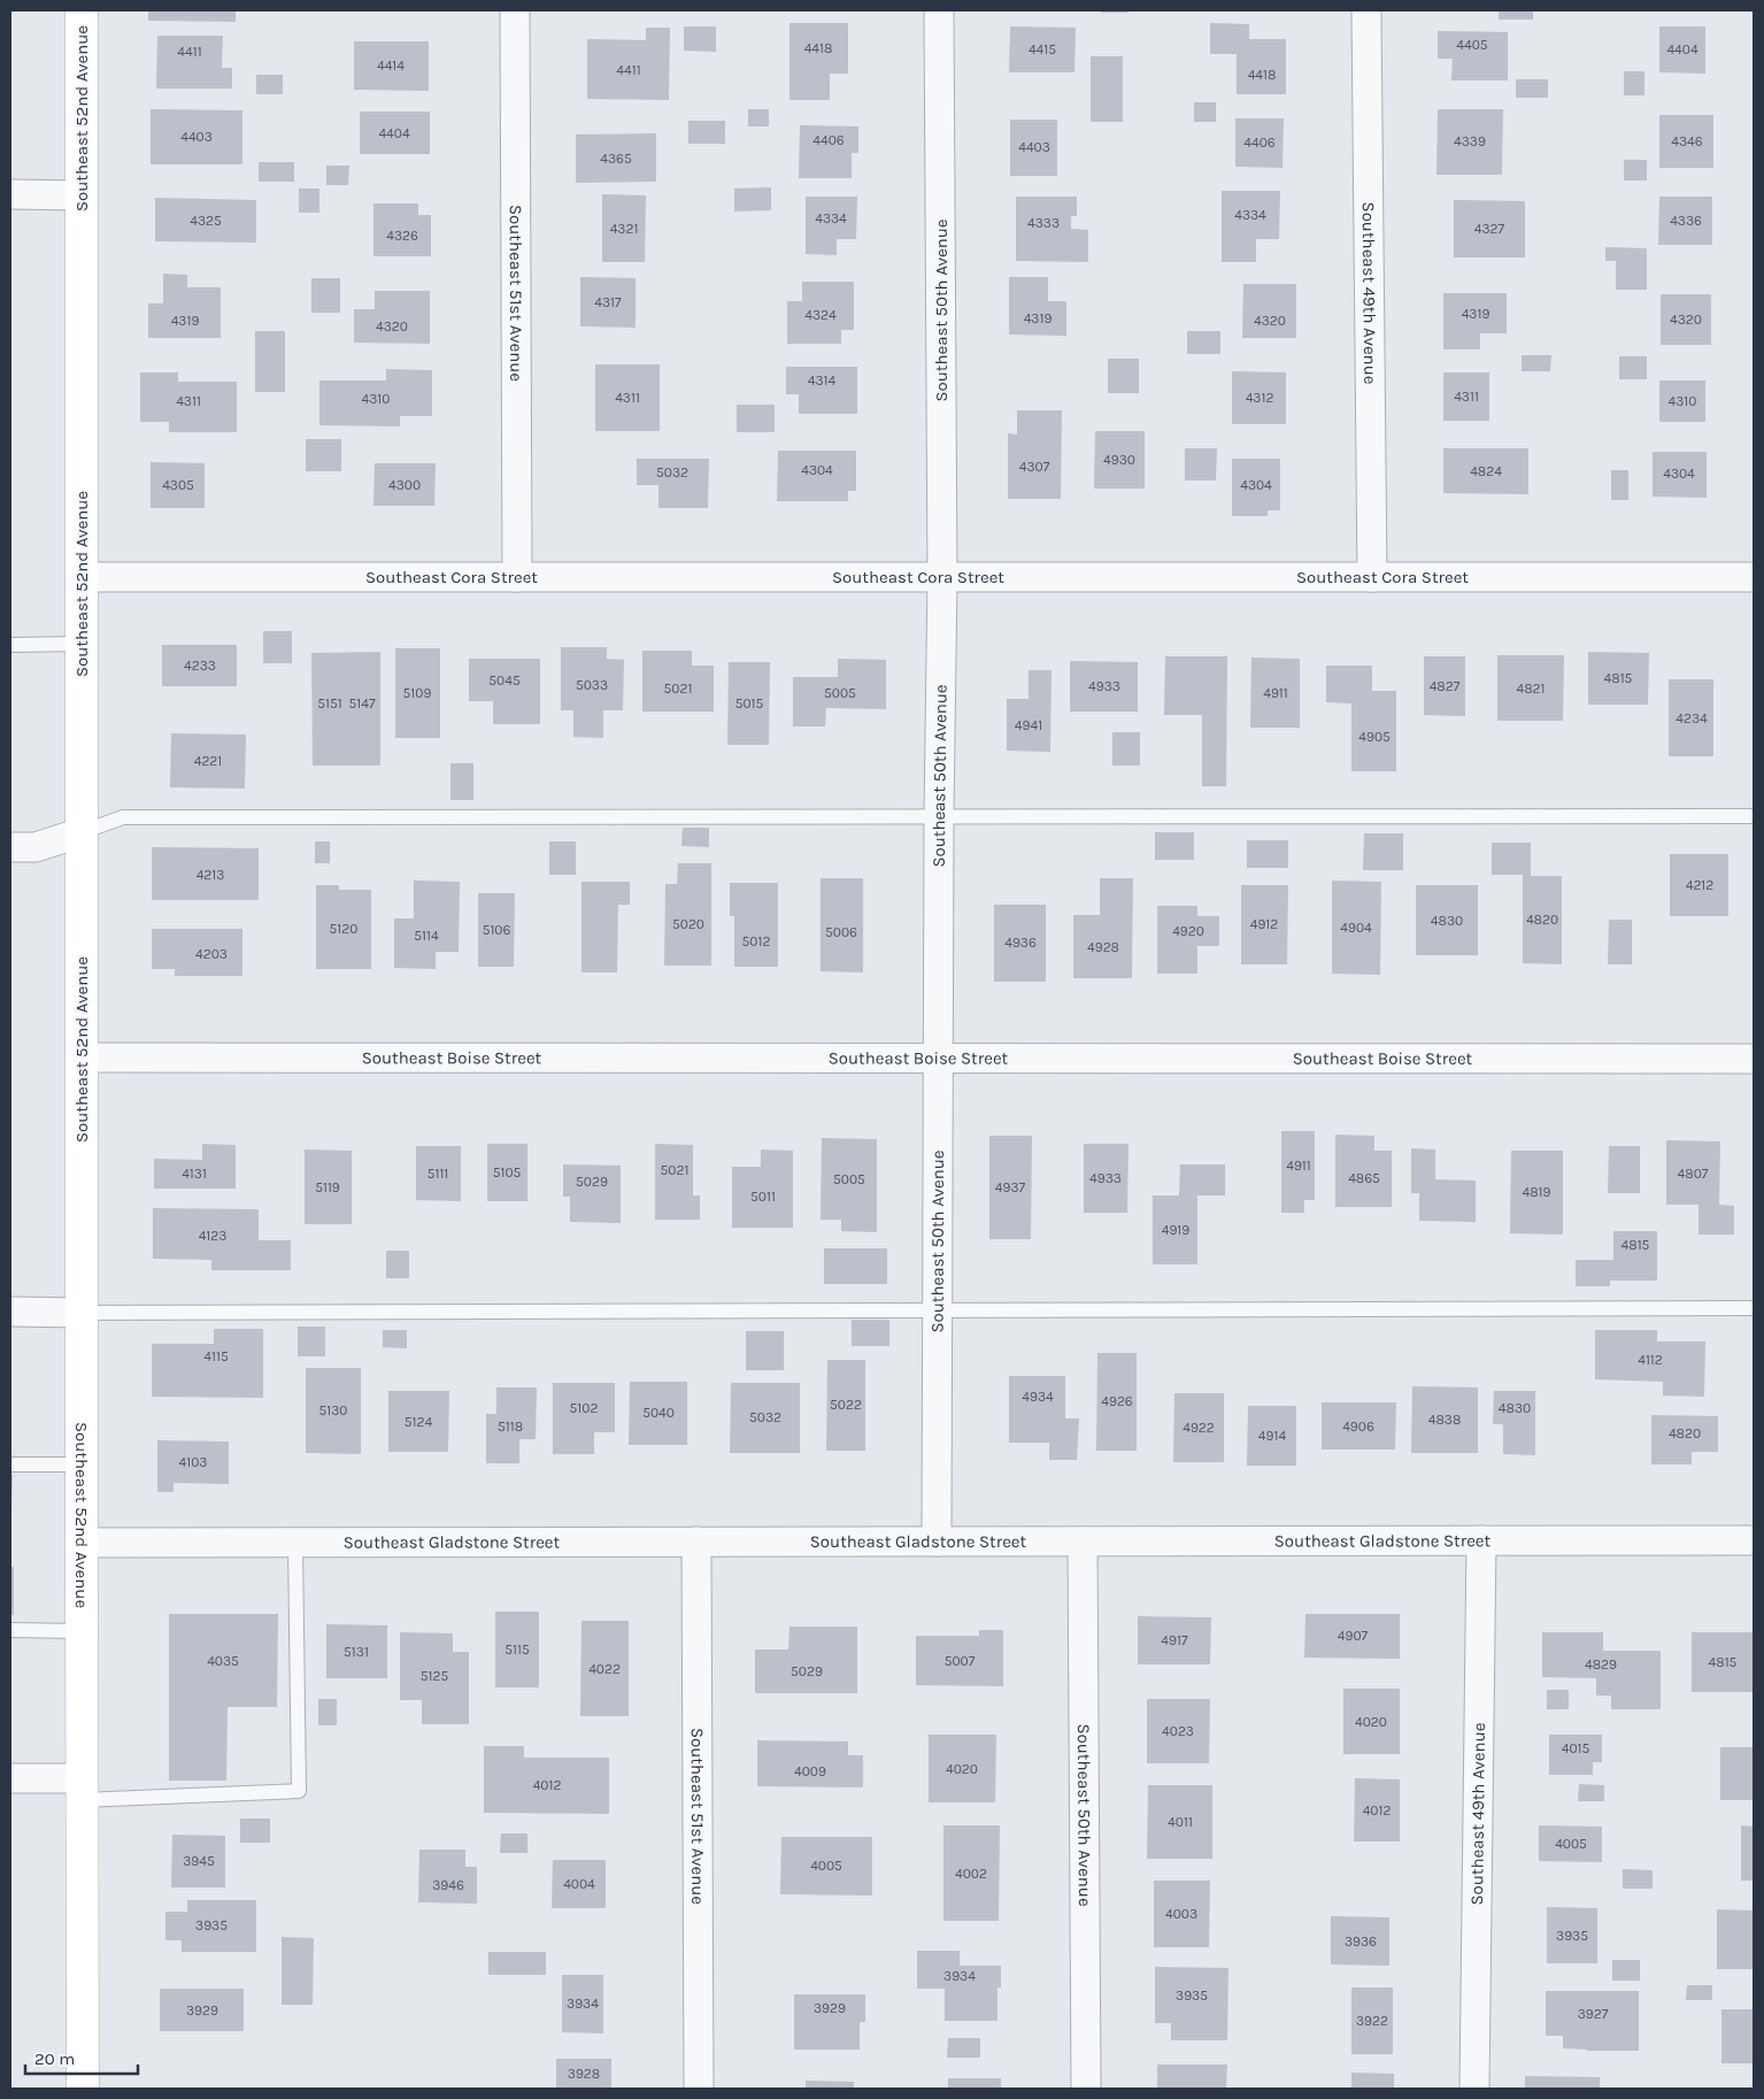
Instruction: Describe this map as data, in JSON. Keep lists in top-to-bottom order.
{
  "streets": {
    "main road": ["Southeast 52nd Avenue"],
    "street": [
      "Southeast 51st Avenue",
      "Southeast 49th Avenue",
      "Southeast 50th Avenue",
      "Southeast Cora Street",
      "Southeast Boise Street",
      "Southeast Gladstone Street"
    ]
  },
  "crossings": [
    ["Southeast 52nd Avenue", "Southeast Cora Street"],
    ["Southeast 52nd Avenue", "Southeast Boise Street"],
    ["Southeast 52nd Avenue", "Southeast Gladstone Street"],
    ["Southeast 51st Avenue", "Southeast Cora Street"],
    ["Southeast 51st Avenue", "Southeast Gladstone Street"],
    ["Southeast 49th Avenue", "Southeast Cora Street"],
    ["Southeast 49th Avenue", "Southeast Gladstone Street"],
    ["Southeast 50th Avenue", "Southeast Cora Street"],
    ["Southeast 50th Avenue", "Southeast Boise Street"],
    ["Southeast 50th Avenue", "Southeast Gladstone Street"]
  ],
  "house_numbers": [
    "4405",
    "4418",
    "4415",
    "4404",
    "4411",
    "4414",
    "4411",
    "4418",
    "4404",
    "4403",
    "4406",
    "4339",
    "4346",
    "4406",
    "4403",
    "4365",
    "4334",
    "4334",
    "4325",
    "4336",
    "4333",
    "4321",
    "4327",
    "4326",
    "4317",
    "4319",
    "4324",
    "4319",
    "4320",
    "4319",
    "4320",
    "4320",
    "4314",
    "4311",
    "4311",
    "4312",
    "4310",
    "4311",
    "4310",
    "4930",
    "4307",
    "4304",
    "4824",
    "5032",
    "4304",
    "4305",
    "4300",
    "4304",
    "4233",
    "4815",
    "5045",
    "5033",
    "4933",
    "4827",
    "5021",
    "4821",
    "5109",
    "5005",
    "4911",
    "5151",
    "5147",
    "5015",
    "4234",
    "4941",
    "4905",
    "4221",
    "4213",
    "4212",
    "4820",
    "4830",
    "5020",
    "4912",
    "4904",
    "5120",
    "5106",
    "4920",
    "5006",
    "5114",
    "5012",
    "4936",
    "4928",
    "4203",
    "4911",
    "5021",
    "5105",
    "4131",
    "5111",
    "4807",
    "4933",
    "4865",
    "5005",
    "5029",
    "5119",
    "4937",
    "4819",
    "5011",
    "4919",
    "4123",
    "4815",
    "4115",
    "4112",
    "4934",
    "4926",
    "5022",
    "5102",
    "4830",
    "5130",
    "5040",
    "5032",
    "4838",
    "5124",
    "5118",
    "4906",
    "4922",
    "4820",
    "4914",
    "4103",
    "4907",
    "4917",
    "5115",
    "5131",
    "4035",
    "5007",
    "4815",
    "4829",
    "4022",
    "5029",
    "5125",
    "4020",
    "4023",
    "4015",
    "4020",
    "4009",
    "4012",
    "4012",
    "4011",
    "4005",
    "3945",
    "4005",
    "4002",
    "4004",
    "3946",
    "4003",
    "3935",
    "3935",
    "3936",
    "3934",
    "3935",
    "3934",
    "3929",
    "3929",
    "3927",
    "3922",
    "3928"
  ],
  "scale_bar": "20 m"
}
